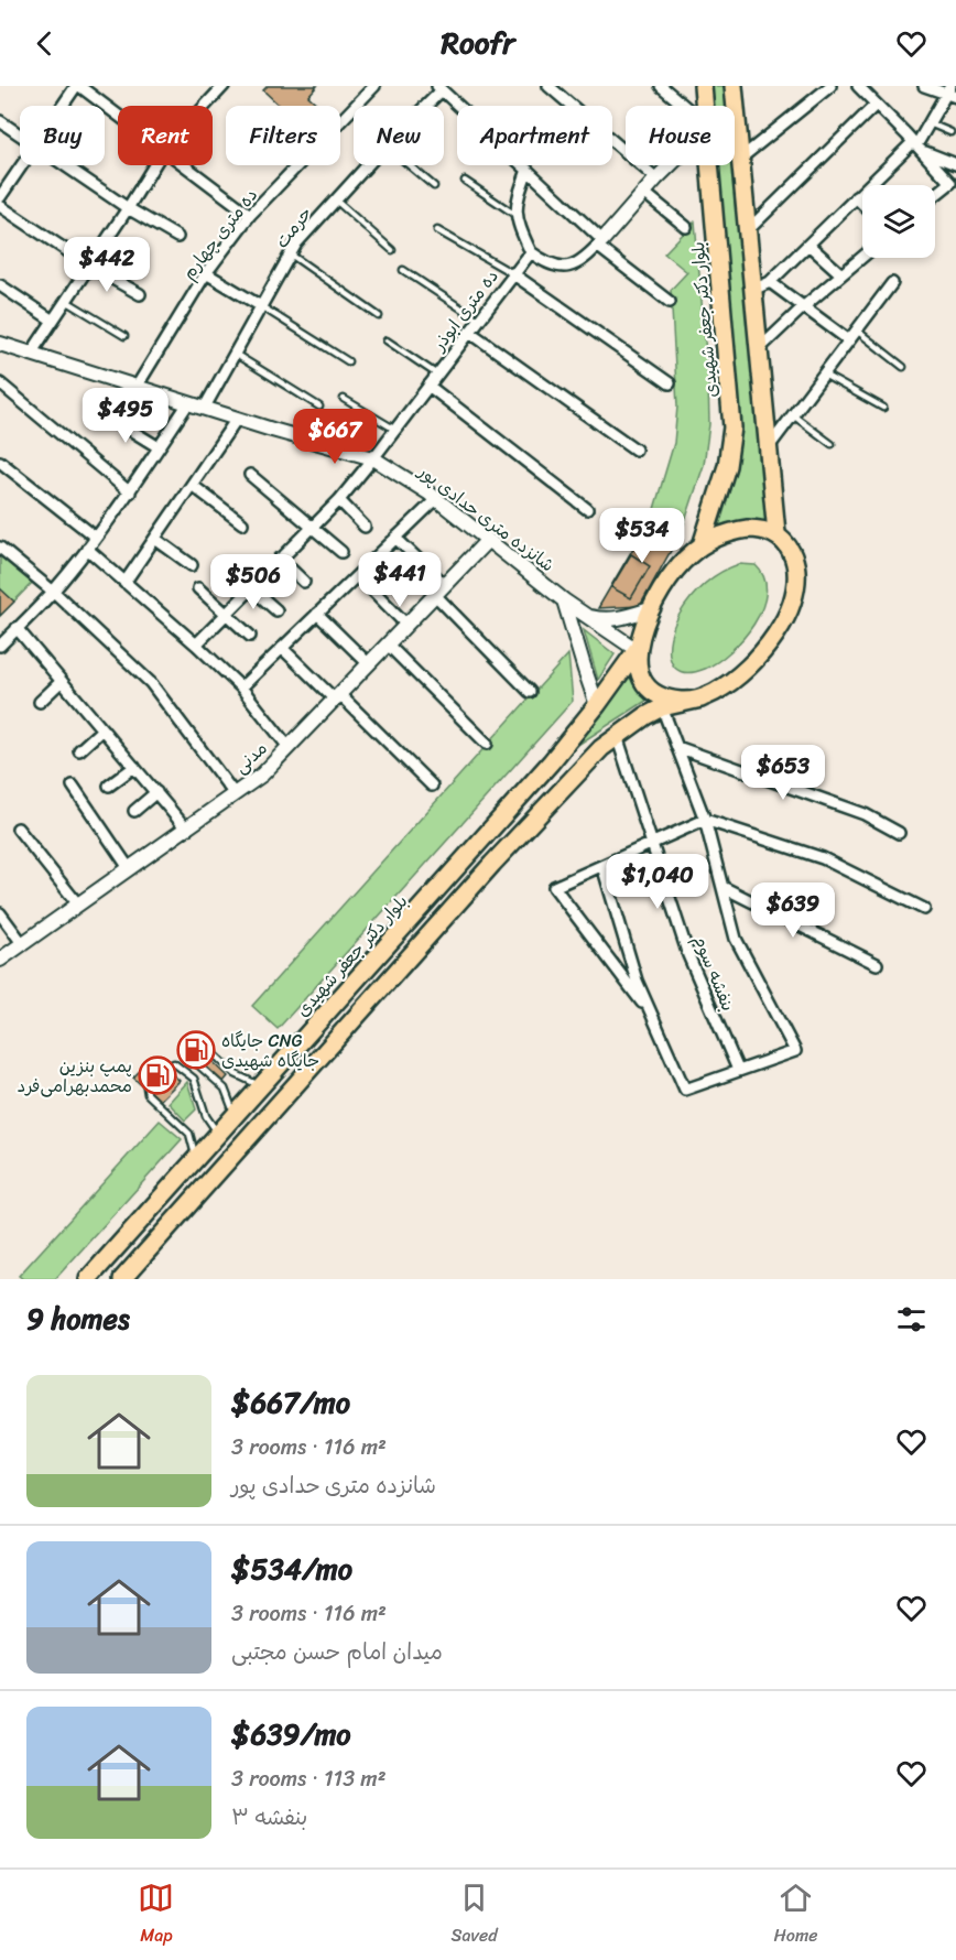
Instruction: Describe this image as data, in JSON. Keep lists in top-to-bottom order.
{
  "streets": {
    "main road": ["بلوار دکتر جعفر شهیدی"],
    "street": [
      "حرمت",
      "ده متری چهارم",
      "ده متری ابوذر",
      "شانزده متری حدادی پور",
      "مدنی",
      "بنفشه سوم"
    ]
  },
  "crossings": [
    ["حرمت", "شانزده متری حدادی پور"],
    ["ده متری چهارم", "شانزده متری حدادی پور"],
    ["ده متری ابوذر", "شانزده متری حدادی پور"],
    ["بلوار دکتر جعفر شهیدی", "شانزده متری حدادی پور"],
    ["شانزده متری حدادی پور", "مدنی"]
  ],
  "places": {
    "fuel station": ["جایگاه CNG جایگاه شهیدی", "پمپ بنزین محمد‌بهرامی‌فرد"]
  },
  "page": {
    "header": "Roofr",
    "chip": [
      "Buy",
      "Rent",
      "Filters",
      "New",
      "Apartment",
      "House"
    ],
    "price": [
      "$442",
      "$495",
      "$667",
      "$534",
      "$441",
      "$506",
      "$653",
      "$1,040",
      "$639"
    ],
    "heading": "9 homes",
    "list": [
      {
        "name": "$667/mo",
        "note": "3 rooms · 116 m² · شانزده متری حدادی پور"
      },
      {
        "name": "$534/mo",
        "note": "3 rooms · 116 m² · میدان امام حسن مجتبی"
      },
      {
        "name": "$639/mo",
        "note": "3 rooms · 113 m² · بنفشه ۳"
      }
    ],
    "tabs": ["Map", "Saved", "Home"]
  }
}
